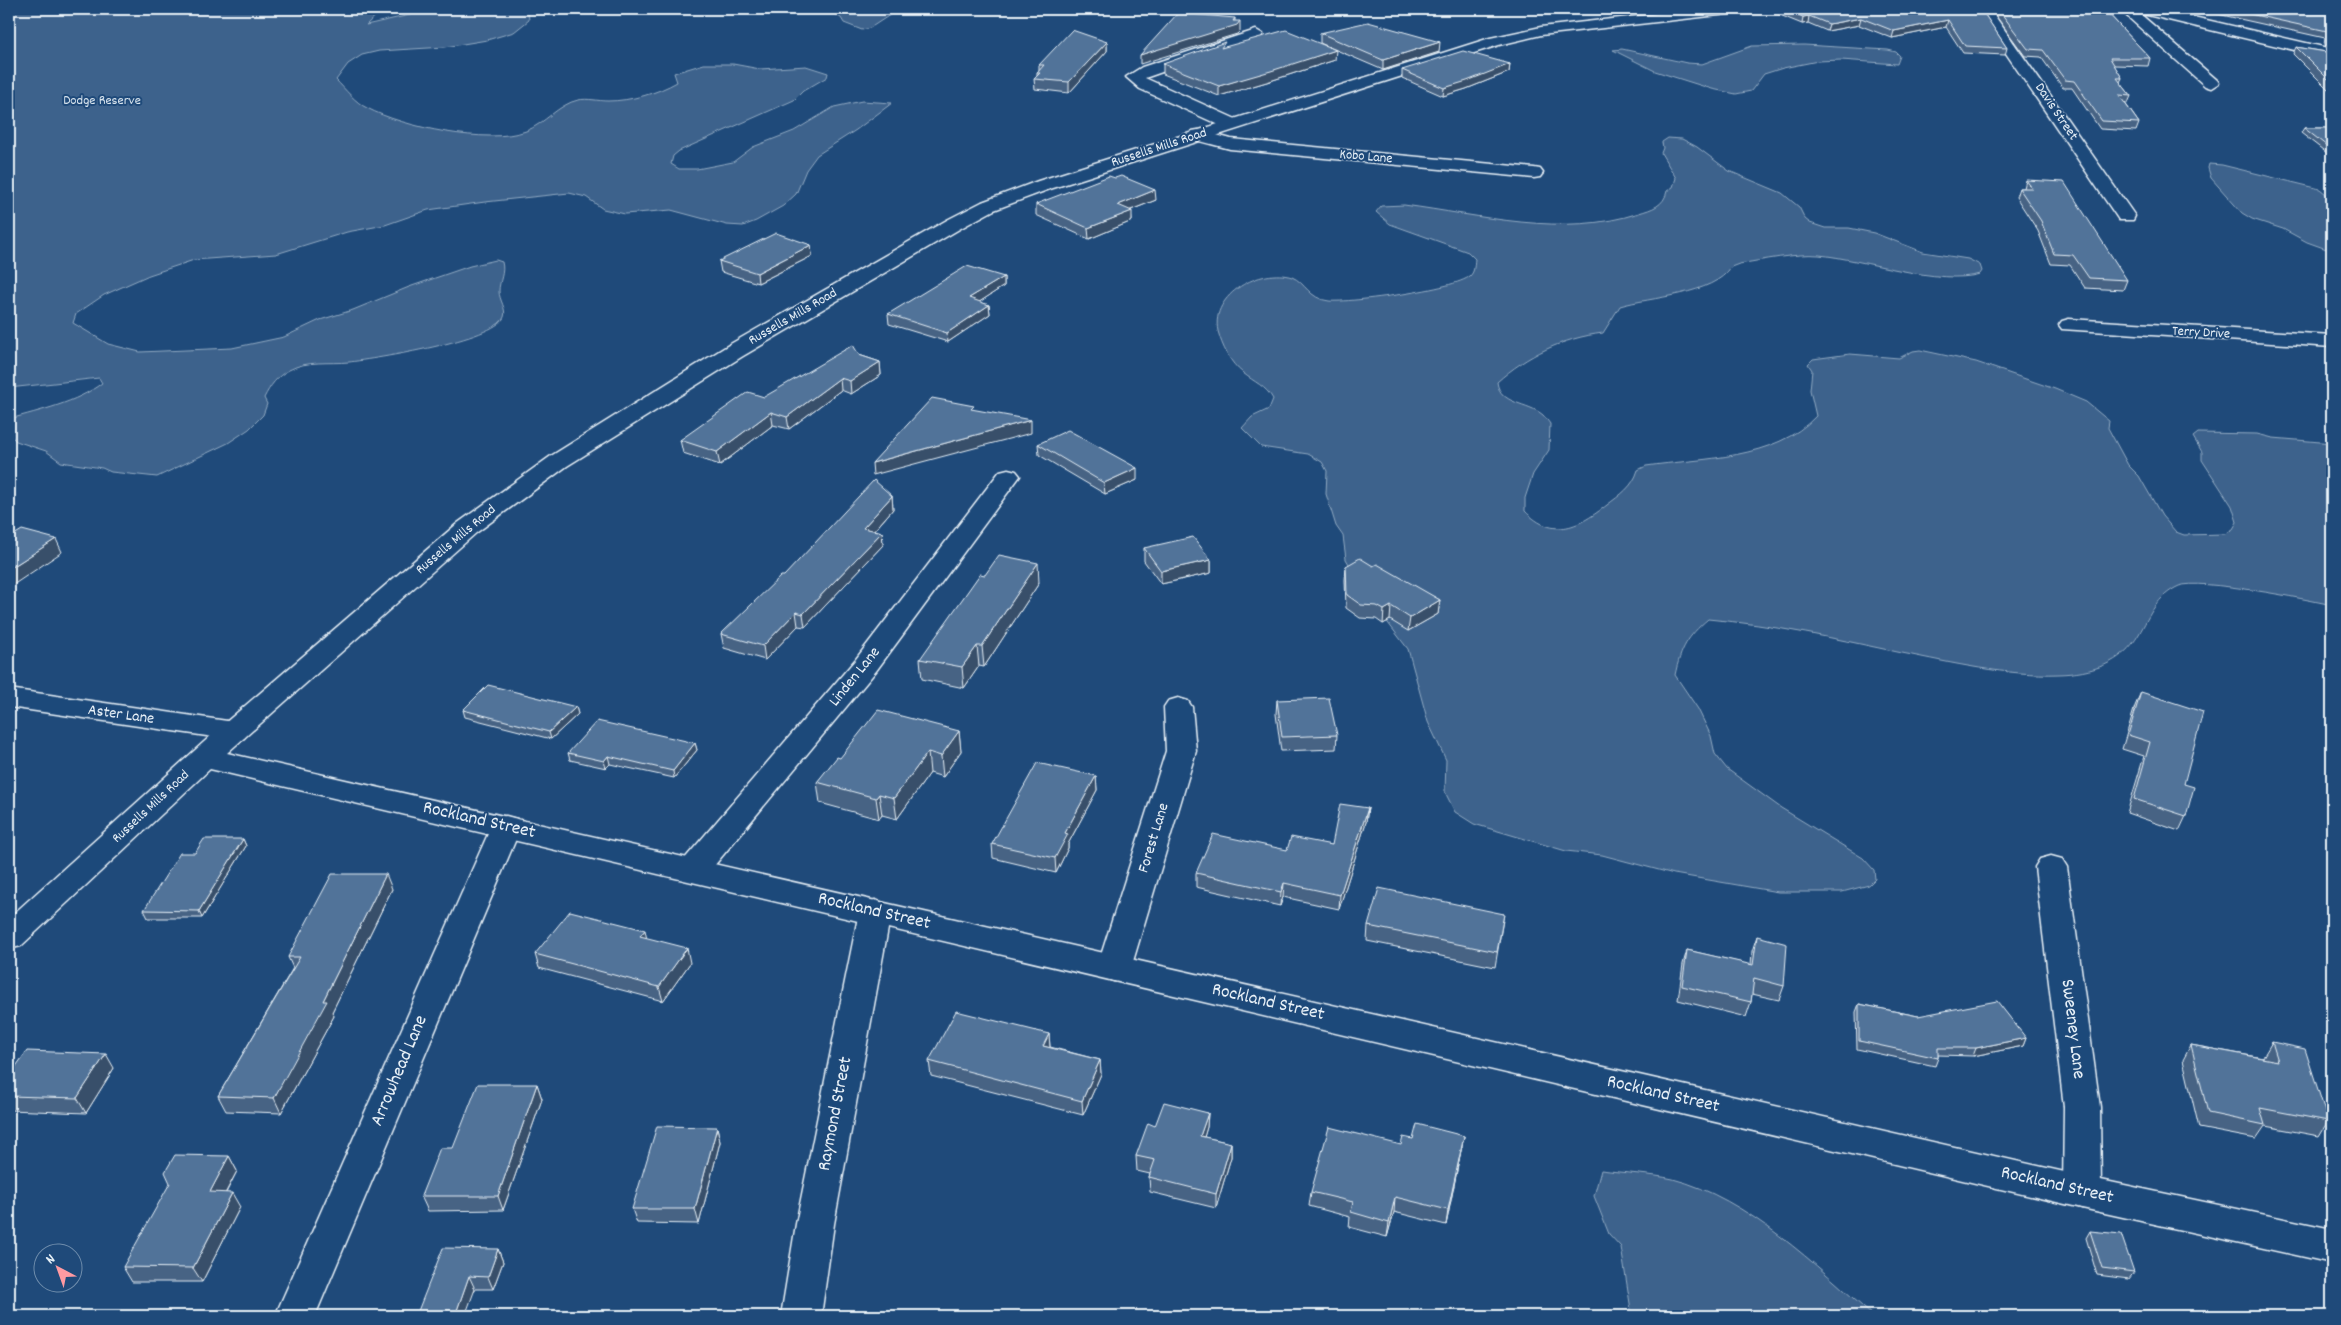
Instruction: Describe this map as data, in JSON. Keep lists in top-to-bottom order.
{
  "streets": {
    "street": [
      "Davis Street",
      "Russells Mills Road",
      "Kobo Lane",
      "Terry Drive",
      "Linden Lane",
      "Aster Lane",
      "Rockland Street",
      "Forest Lane",
      "Sweeney Lane",
      "Arrowhead Lane",
      "Raymond Street"
    ]
  },
  "crossings": [
    ["Russells Mills Road", "Kobo Lane"],
    ["Russells Mills Road", "Aster Lane"],
    ["Russells Mills Road", "Rockland Street"],
    ["Linden Lane", "Rockland Street"],
    ["Rockland Street", "Forest Lane"],
    ["Rockland Street", "Sweeney Lane"],
    ["Rockland Street", "Arrowhead Lane"],
    ["Rockland Street", "Raymond Street"]
  ],
  "parks": ["Dodge Reserve"],
  "north": "top left"
}
